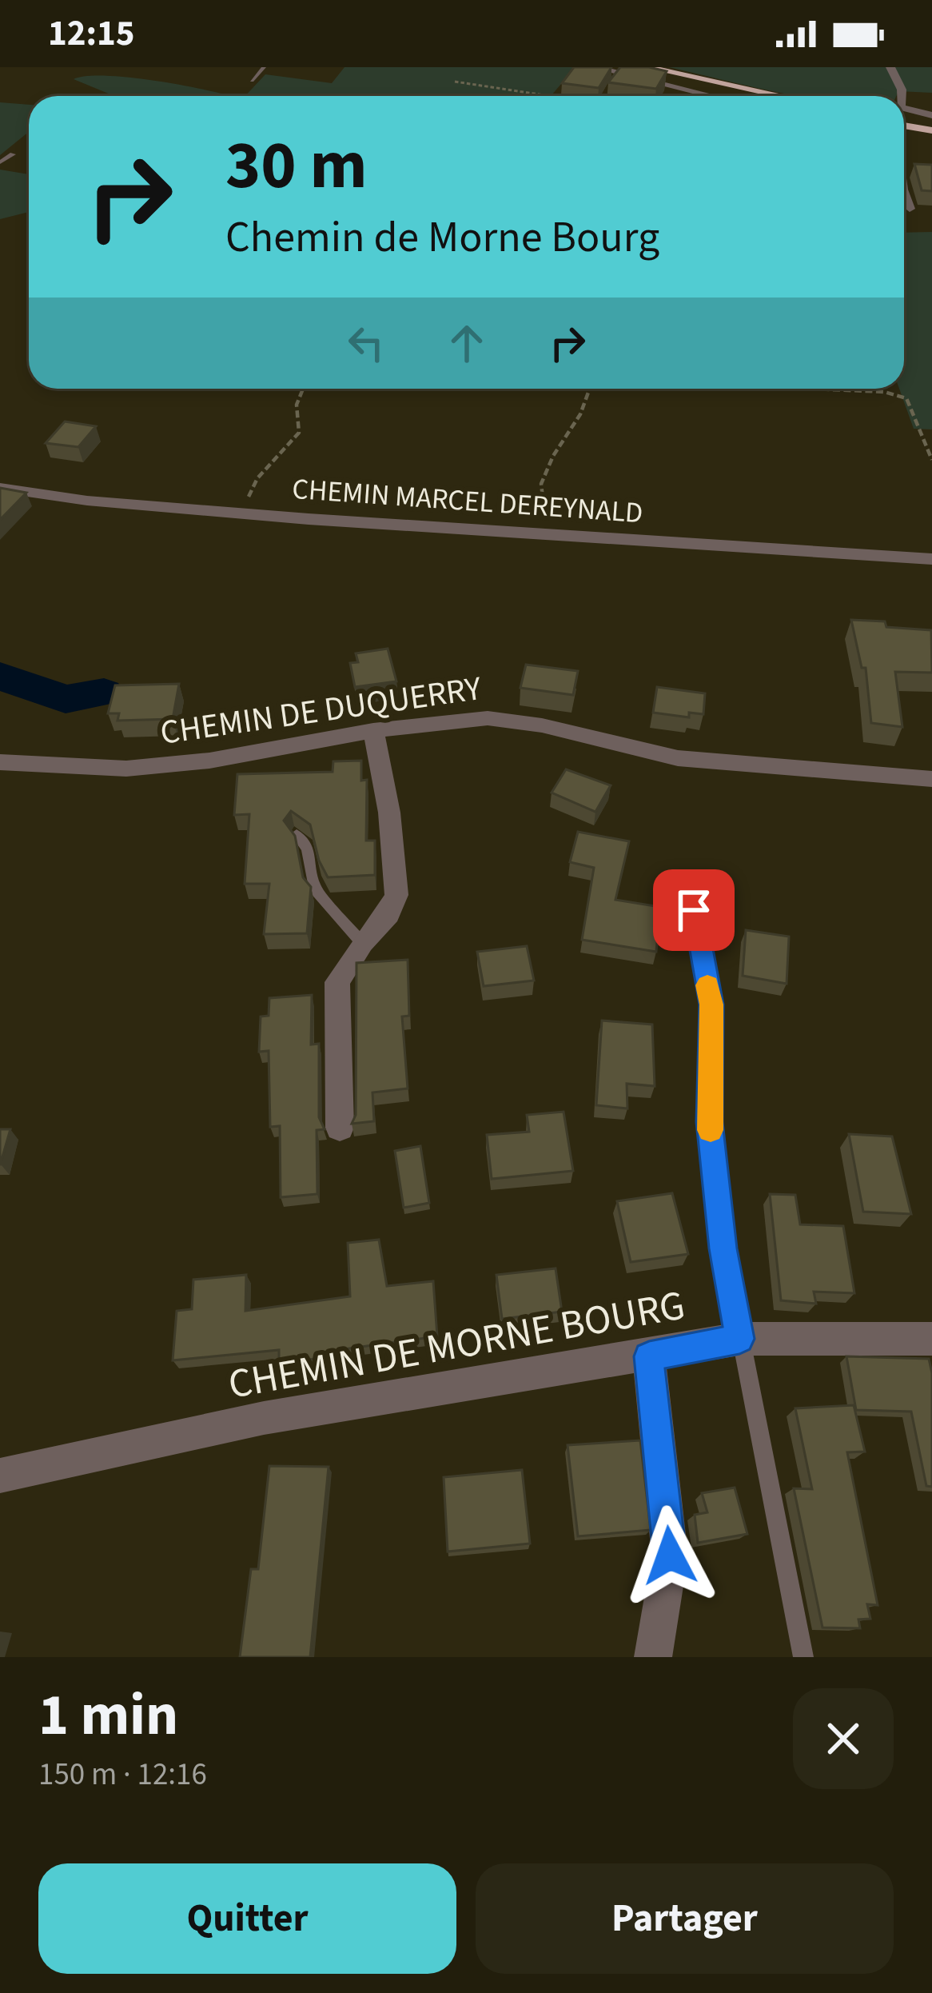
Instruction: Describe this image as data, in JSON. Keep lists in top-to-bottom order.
{
  "streets": {
    "street": ["CHEMIN MARCEL DEREYNALD", "CHEMIN DE DUQUERRY", "CHEMIN DE MORNE BOURG"]
  },
  "page": {
    "status": "12:15",
    "turn": ["30 m", "Chemin de Morne Bourg"],
    "heading": ["1 min", "150 m · 12:16"],
    "buttons": ["Quitter", "Partager"]
  }
}
